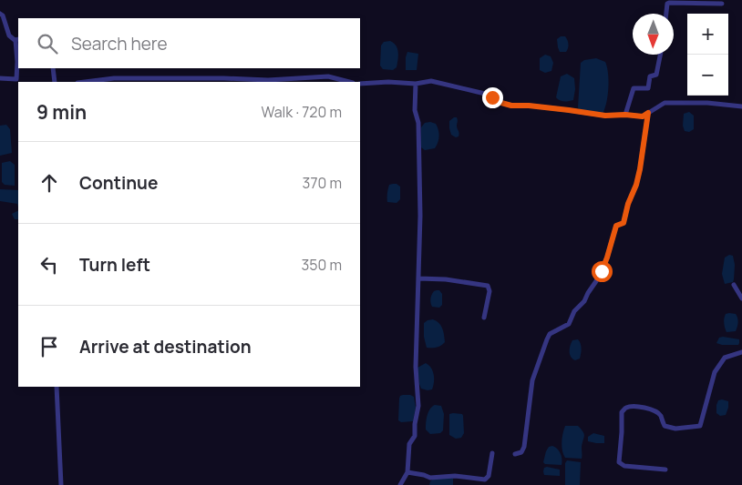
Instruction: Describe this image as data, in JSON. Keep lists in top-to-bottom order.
{
  "north": "bottom",
  "page": {
    "map_buttons": ["+", "−"],
    "search": "Search here",
    "heading": ["9 min", "Walk · 720 m"],
    "list": [
      ["Continue", "370 m"],
      ["Turn left", "350 m"],
      "Arrive at destination"
    ]
  }
}
